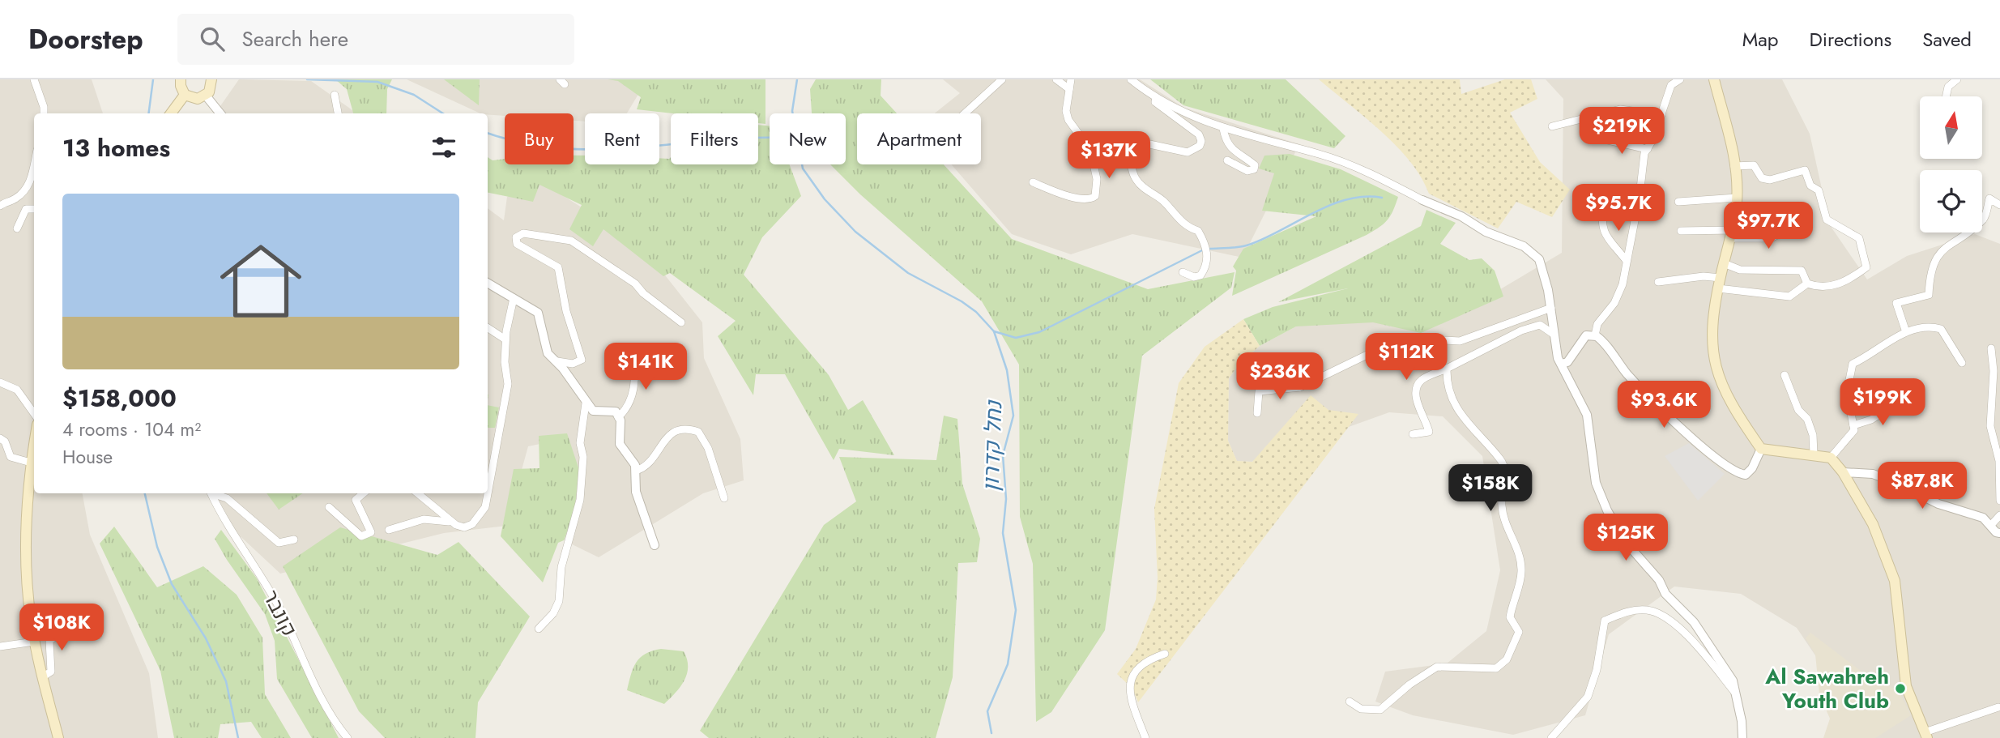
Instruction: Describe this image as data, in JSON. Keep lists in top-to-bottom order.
{
  "streets": {
    "street": ["קונבר"]
  },
  "water": ["נחל קדרון"],
  "places": ["Al Sawahreh Youth Club"],
  "north": "top",
  "page": {
    "header": "Doorstep",
    "search": "Search here",
    "nav": ["Map", "Directions", "Saved"],
    "price": [
      "$219K",
      "$137K",
      "$95.7K",
      "$97.7K",
      "$112K",
      "$141K",
      "$236K",
      "$199K",
      "$93.6K",
      "$87.8K",
      "$158K",
      "$125K",
      "$108K"
    ],
    "chip": [
      "Buy",
      "Rent",
      "Filters",
      "New",
      "Apartment"
    ],
    "heading": "13 homes",
    "list": [
      {
        "name": "$158,000",
        "note": "4 rooms · 104 m² · House"
      }
    ]
  }
}
